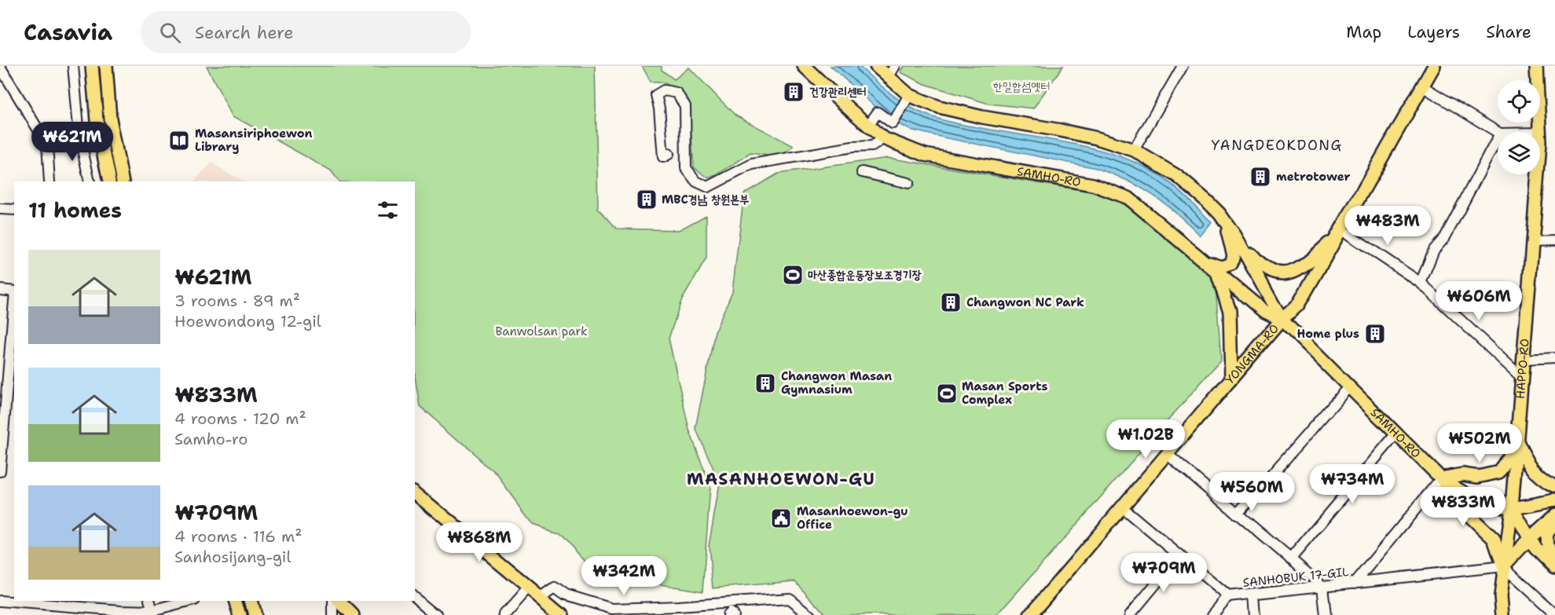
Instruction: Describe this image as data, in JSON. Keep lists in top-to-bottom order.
{
  "streets": {
    "main road": ["SAMHO-RO", "YONGMA-RO", "HAPPO-RO"],
    "street": ["SANHOBUK 17-GIL"]
  },
  "crossings": [
    ["SAMHO-RO", "YONGMA-RO"],
    ["SAMHO-RO", "HAPPO-RO"],
    ["YONGMA-RO", "SANHOBUK 17-GIL"],
    ["HAPPO-RO", "SANHOBUK 17-GIL"]
  ],
  "districts": ["YANGDEOKDONG", "MASANHOEWON-GU"],
  "parks": ["한일합섬옛터", "Banwolsan park"],
  "places": {
    "building": [
      "건강관리센터",
      "metrotower",
      "MBC경남 창원본부",
      "Changwon NC Park",
      "Home plus",
      "Changwon Masan Gymnasium"
    ],
    "library": ["Masansiriphoewon Library"],
    "sports": ["마산종합운동장보조경기장", "Masan Sports Complex"],
    "public building": ["Masanhoewon-gu Office"]
  },
  "page": {
    "header": "Casavia",
    "search": "Search here",
    "nav": ["Map", "Layers", "Share"],
    "price": [
      "₩621M",
      "₩483M",
      "₩606M",
      "₩1.02B",
      "₩502M",
      "₩734M",
      "₩560M",
      "₩833M",
      "₩868M",
      "₩709M",
      "₩342M"
    ],
    "heading": "11 homes",
    "list": [
      {
        "name": "₩621M",
        "note": "3 rooms · 89 m² · Hoewondong 12-gil"
      },
      {
        "name": "₩833M",
        "note": "4 rooms · 120 m² · Samho-ro"
      },
      {
        "name": "₩709M",
        "note": "4 rooms · 116 m² · Sanhosijang-gil"
      }
    ]
  }
}
